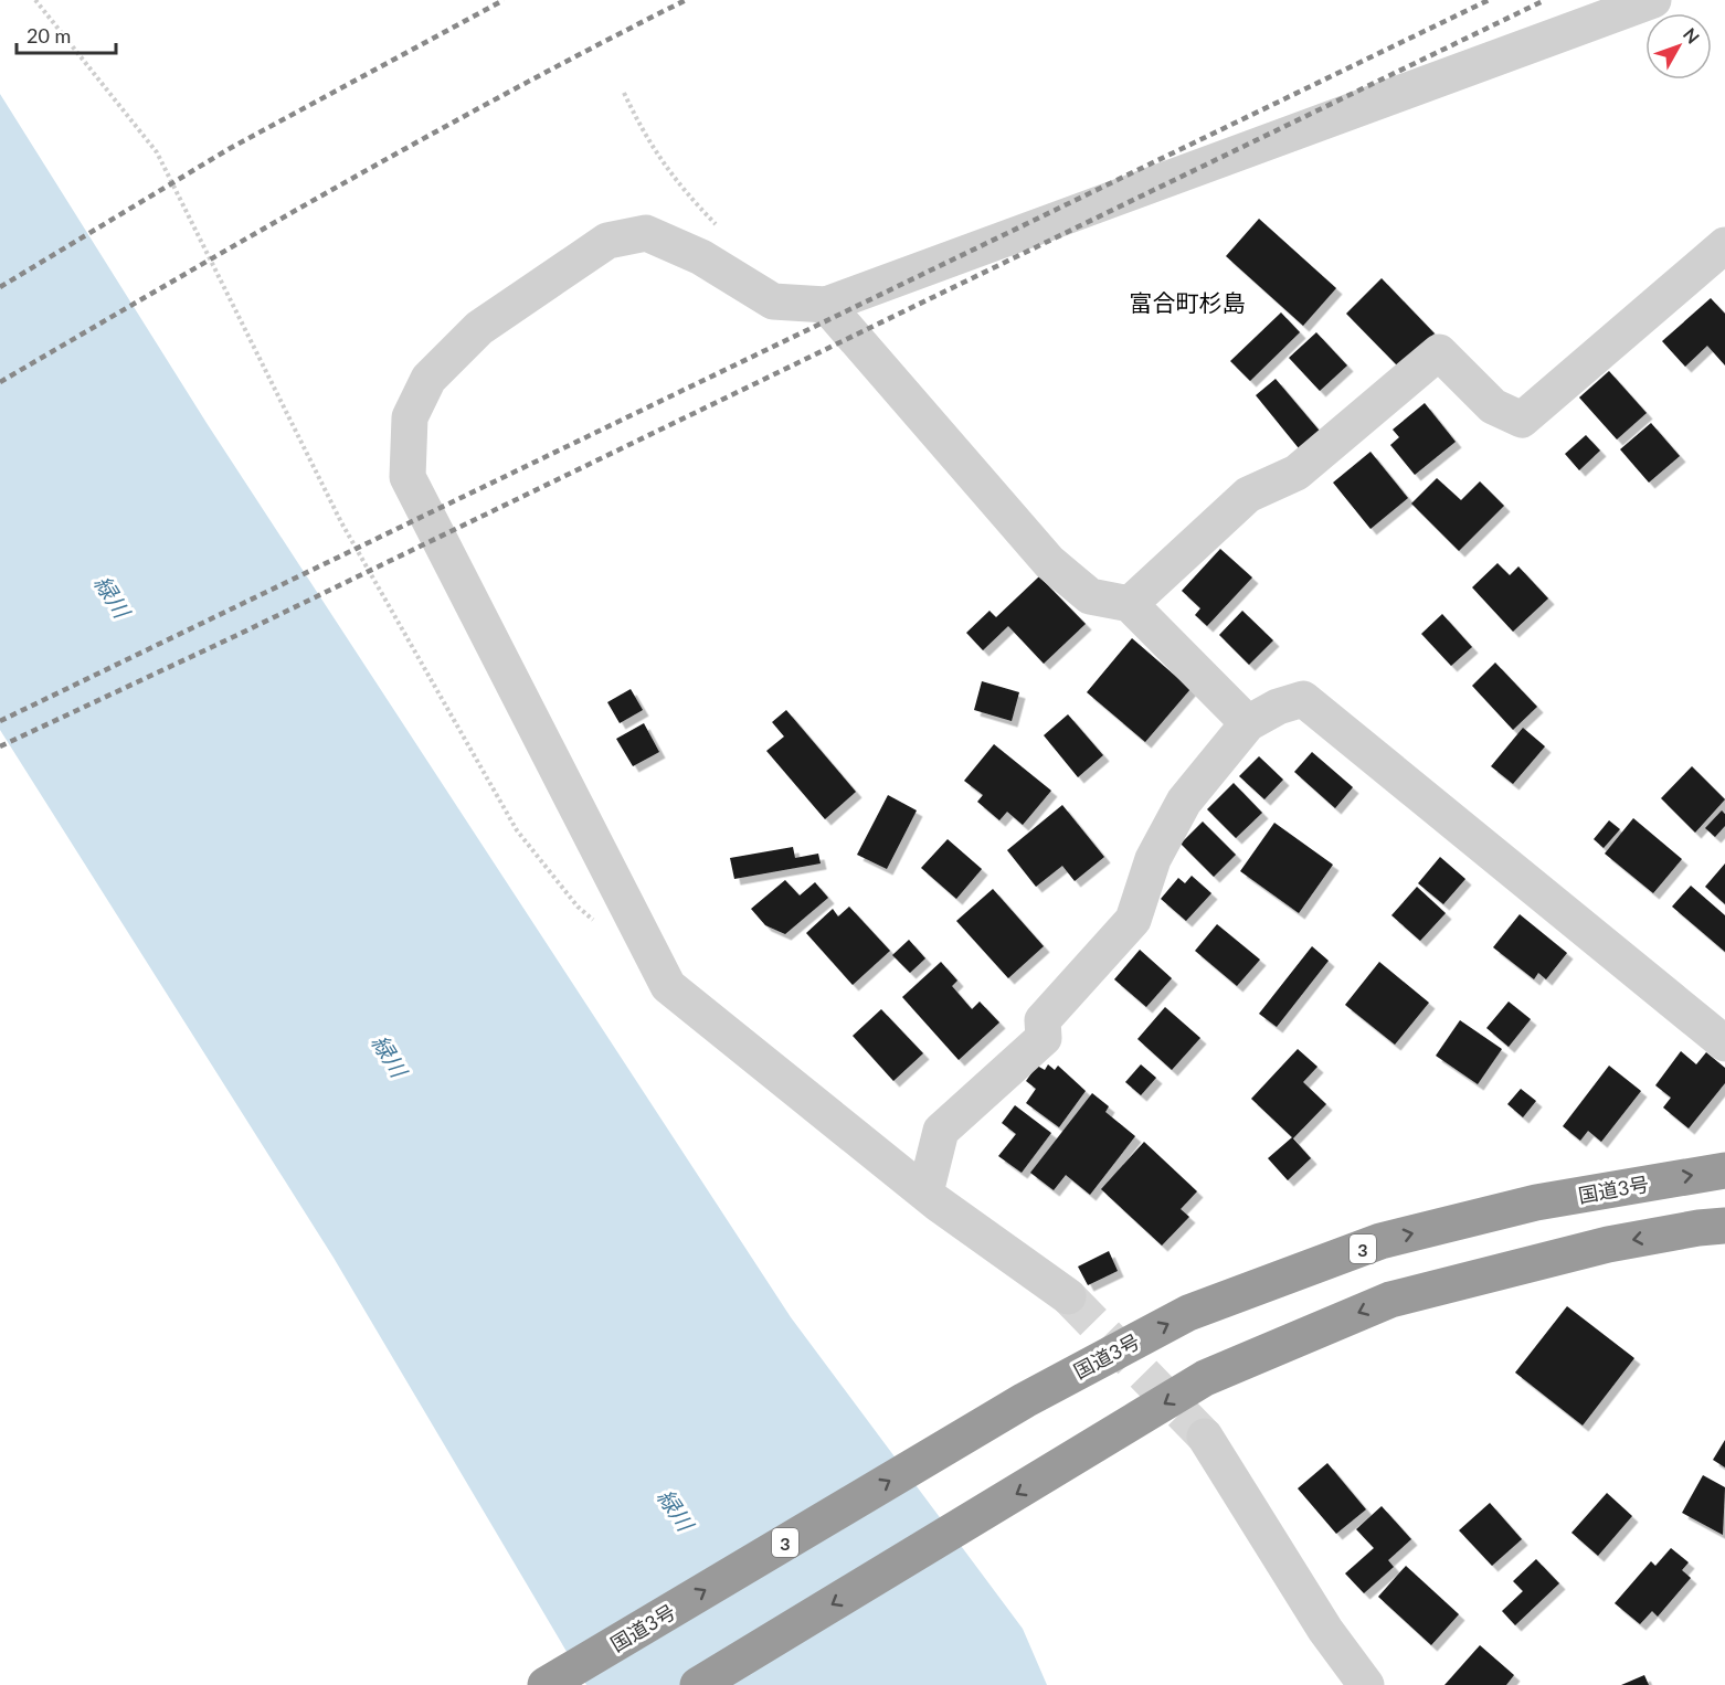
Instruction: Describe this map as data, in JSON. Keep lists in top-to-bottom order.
{
  "streets": {
    "highway": ["国道3号", "3"]
  },
  "districts": ["富合町杉島"],
  "water": ["緑川"],
  "scale_bar": "20 m",
  "north": "top right"
}
